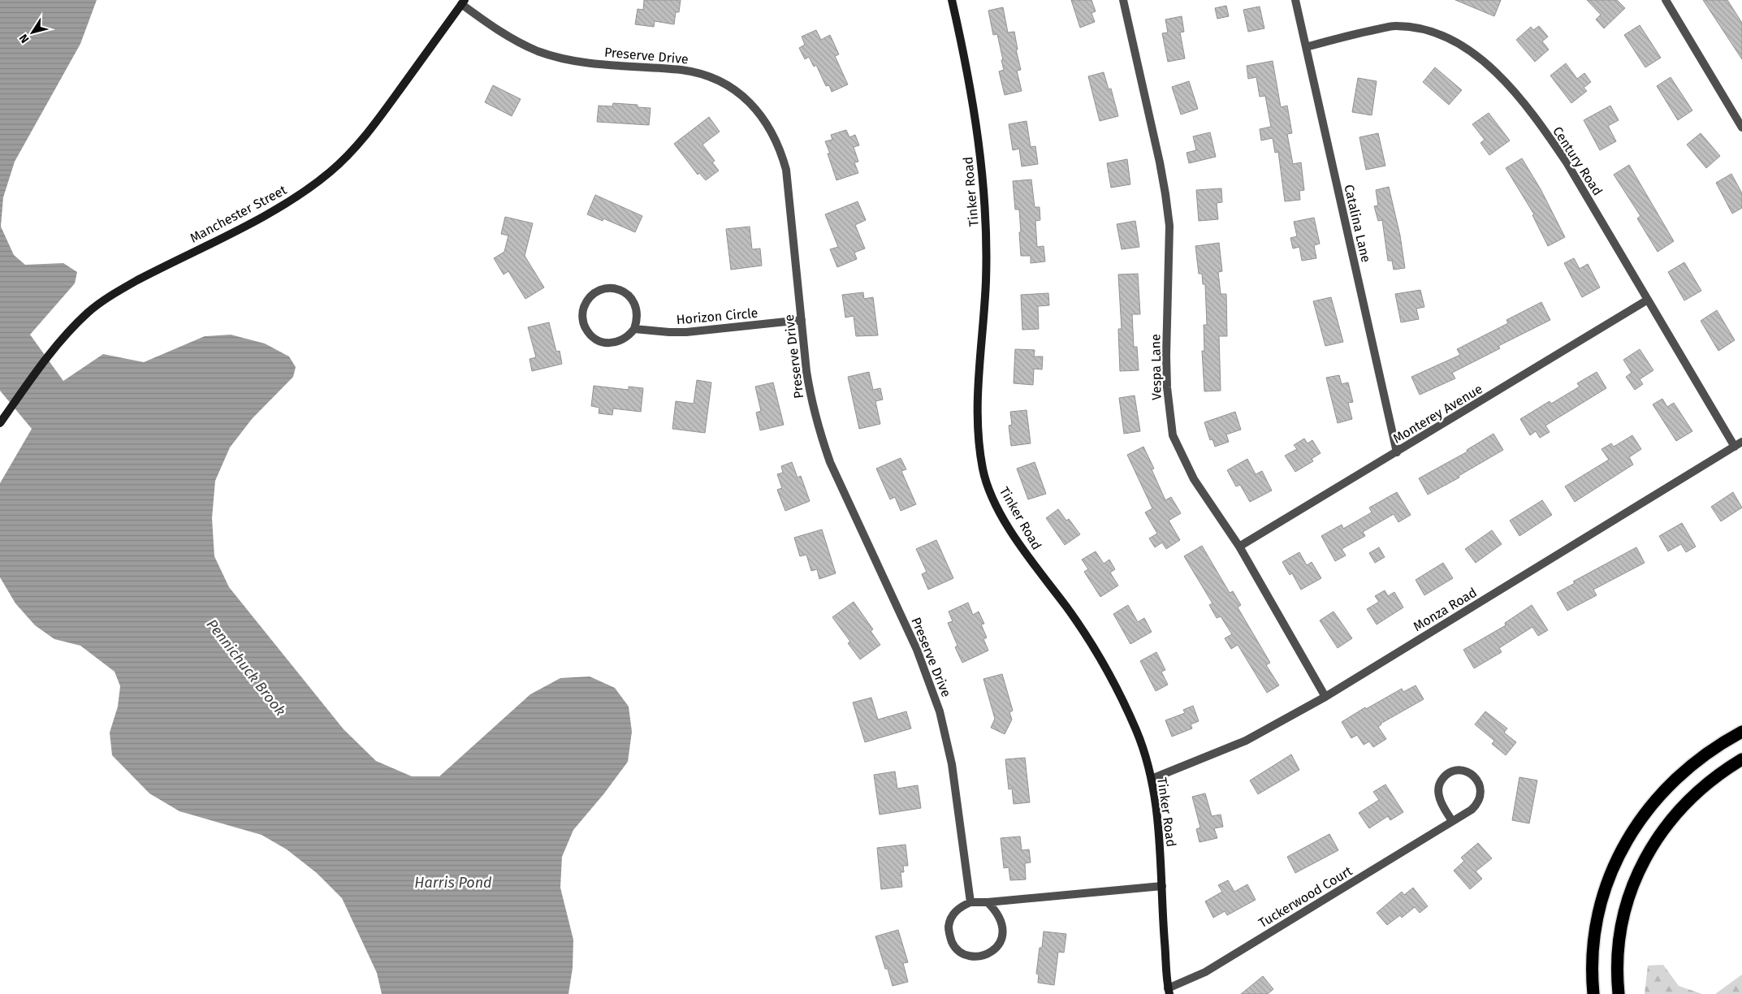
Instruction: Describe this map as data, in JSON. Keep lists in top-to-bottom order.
{
  "streets": {
    "street": [
      "Preserve Drive",
      "Century Road",
      "Tinker Road",
      "Manchester Street",
      "Catalina Lane",
      "Horizon Circle",
      "Vespa Lane",
      "Monterey Avenue",
      "Monza Road",
      "Tuckerwood Court"
    ]
  },
  "crossings": [
    ["Preserve Drive", "Manchester Street"],
    ["Preserve Drive", "Horizon Circle"],
    ["Century Road", "Catalina Lane"],
    ["Century Road", "Monterey Avenue"],
    ["Century Road", "Monza Road"],
    ["Tinker Road", "Monza Road"],
    ["Tinker Road", "Tuckerwood Court"],
    ["Catalina Lane", "Monterey Avenue"],
    ["Vespa Lane", "Monterey Avenue"],
    ["Vespa Lane", "Monza Road"]
  ],
  "water": ["Pennichuck Brook", "Harris Pond"],
  "north": "bottom left"
}
